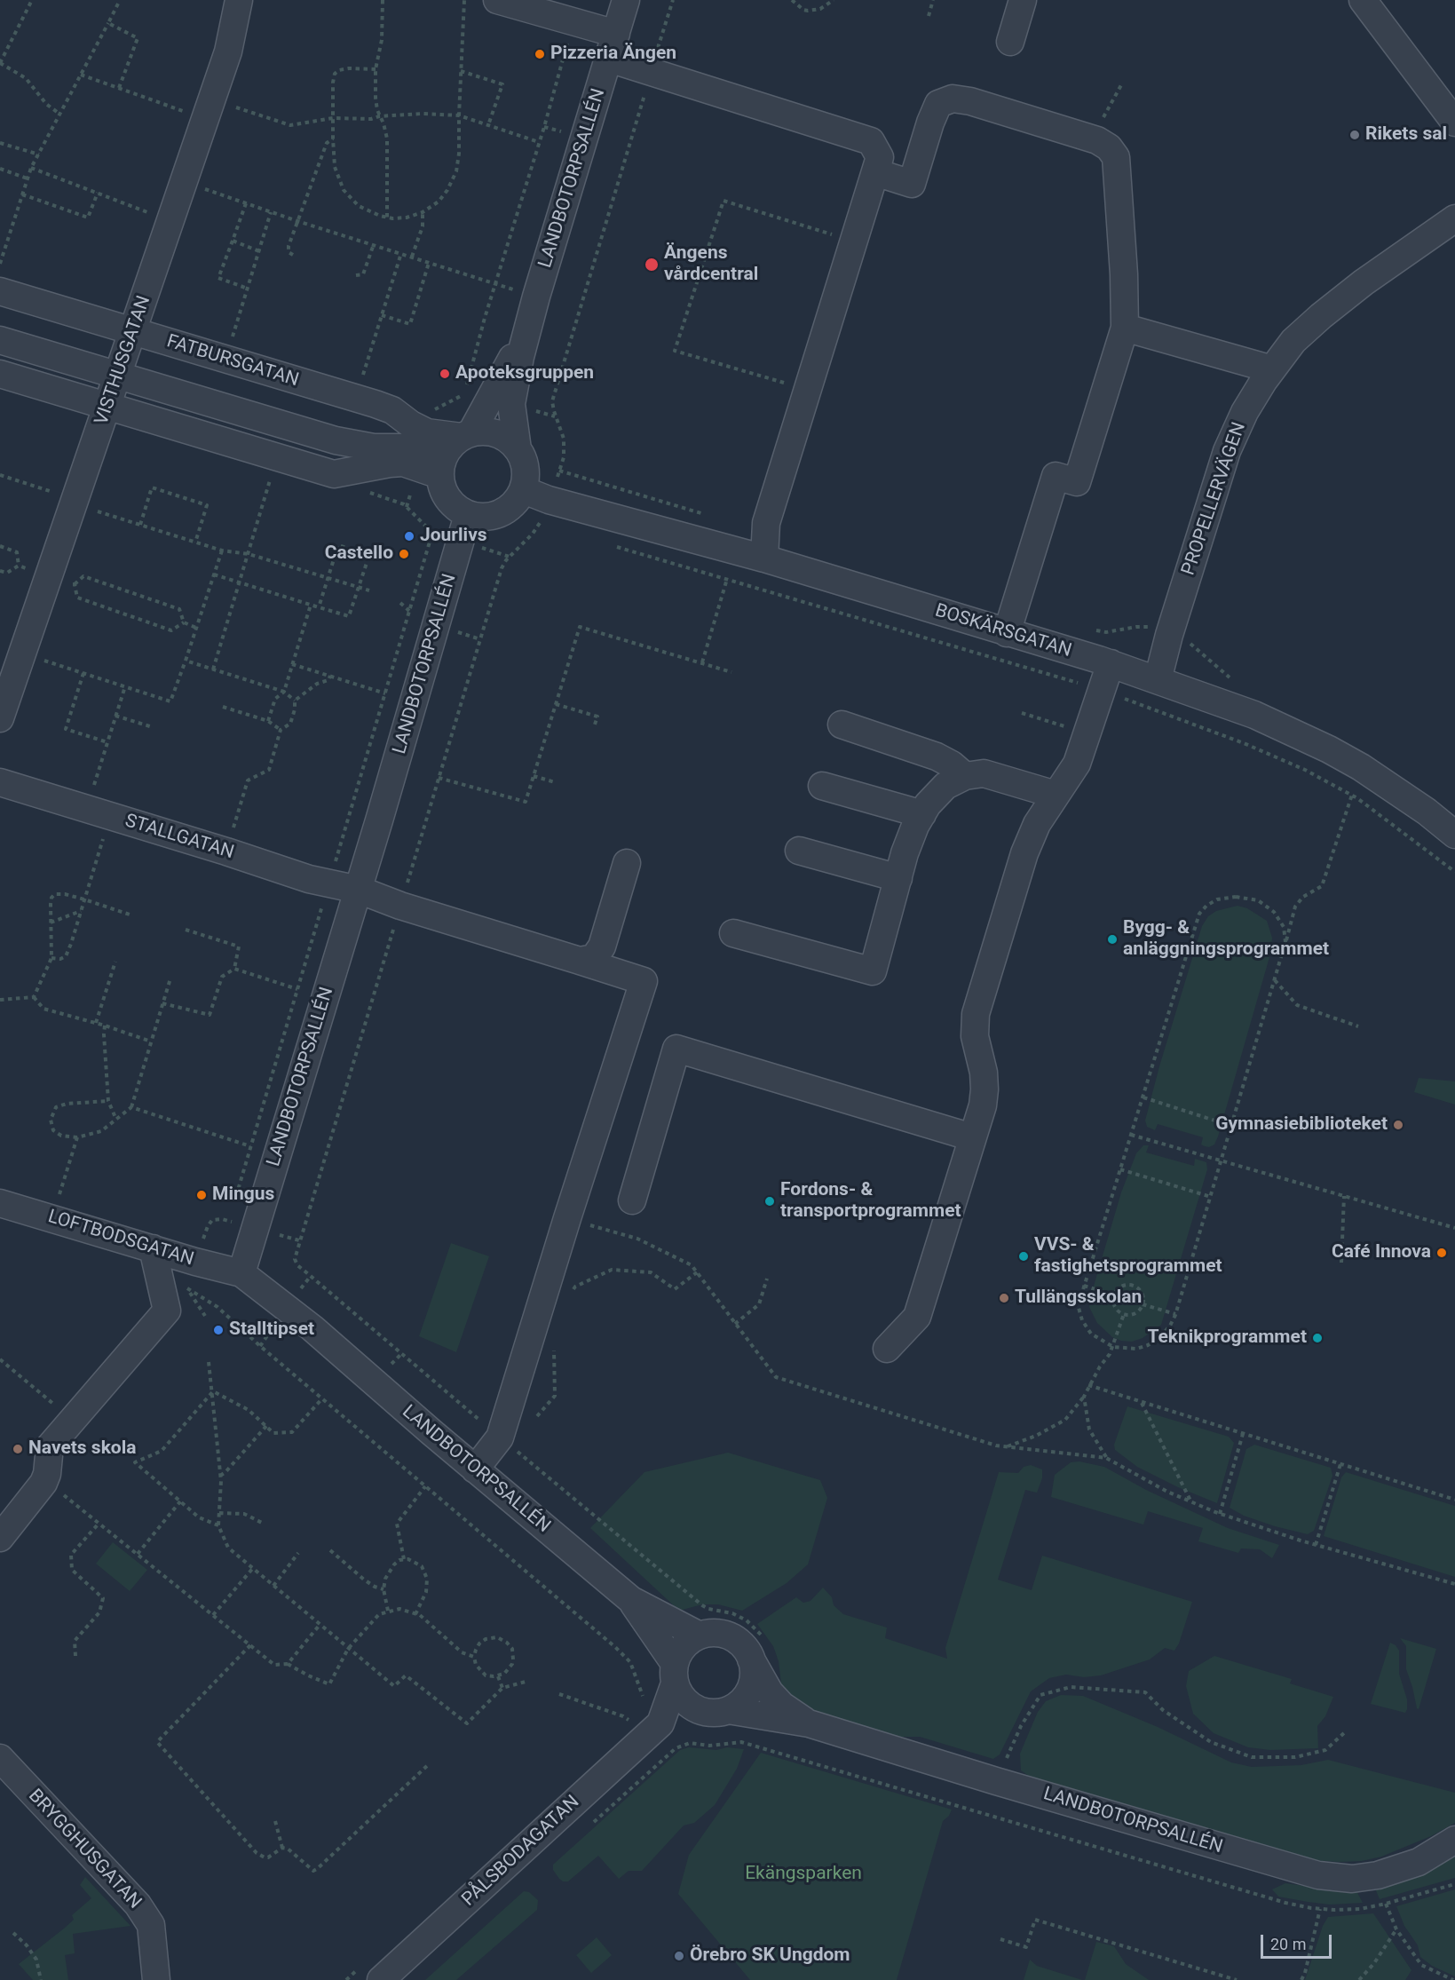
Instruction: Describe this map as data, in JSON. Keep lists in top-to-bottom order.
{
  "streets": {
    "street": [
      "LANDBOTORPSALLÉN",
      "VISTHUSGATAN",
      "FATBURSGATAN",
      "PROPELLERVÄGEN",
      "BOSKÄRSGATAN",
      "STALLGATAN",
      "LOFTBODSGATAN",
      "BRYGGHUSGATAN",
      "PÅLSBODAGATAN"
    ]
  },
  "crossings": [
    ["LANDBOTORPSALLÉN", "FATBURSGATAN"],
    ["LANDBOTORPSALLÉN", "BOSKÄRSGATAN"],
    ["LANDBOTORPSALLÉN", "STALLGATAN"],
    ["LANDBOTORPSALLÉN", "LOFTBODSGATAN"],
    ["LANDBOTORPSALLÉN", "PÅLSBODAGATAN"],
    ["VISTHUSGATAN", "FATBURSGATAN"],
    ["FATBURSGATAN", "BOSKÄRSGATAN"],
    ["PROPELLERVÄGEN", "BOSKÄRSGATAN"]
  ],
  "parks": ["Ekängsparken"],
  "places": [
    "Pizzeria Ängen",
    "Rikets sal",
    "Ängens vårdcentral",
    "Apoteksgruppen",
    "Jourlivs",
    "Castello",
    "Bygg- & anläggningsprogrammet",
    "Gymnasiebiblioteket",
    "Mingus",
    "Fordons- & transportprogrammet",
    "Café Innova",
    "VVS- & fastighetsprogrammet",
    "Tullängsskolan",
    "Stalltipset",
    "Teknikprogrammet",
    "Navets skola",
    "Örebro SK Ungdom"
  ],
  "scale_bar": "20 m"
}
